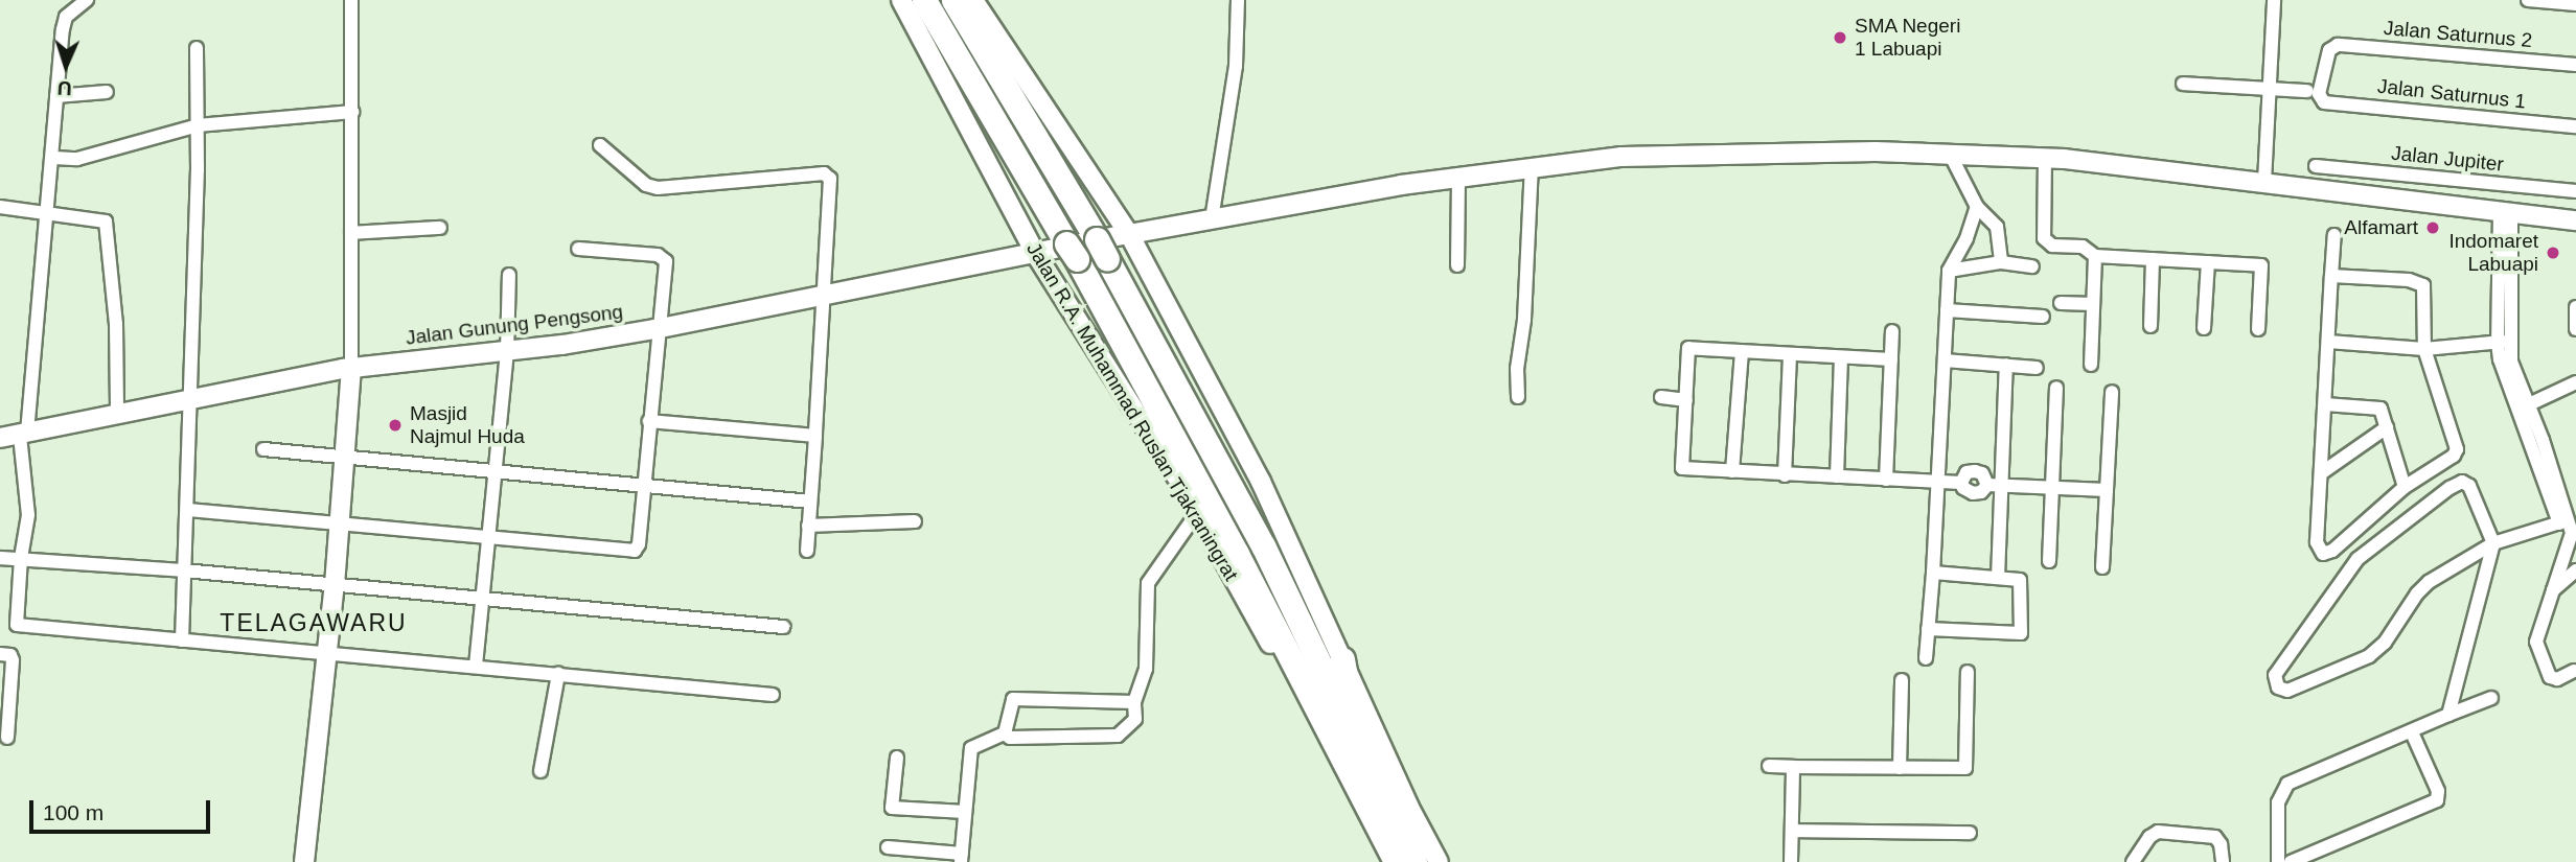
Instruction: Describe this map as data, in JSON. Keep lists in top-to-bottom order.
{
  "streets": {
    "highway": ["Jalan R.A. Muhammad Ruslan Tjakraningrat"],
    "street": [
      "Jalan Saturnus 2",
      "Jalan Saturnus 1",
      "Jalan Jupiter",
      "Jalan Gunung Pengsong"
    ]
  },
  "crossings": [
    ["Jalan Saturnus 2", "Jalan Saturnus 1"],
    ["Jalan Gunung Pengsong", "Jalan R.A. Muhammad Ruslan Tjakraningrat"]
  ],
  "districts": ["TELAGAWARU"],
  "places": [
    "SMA Negeri 1 Labuapi",
    "Alfamart",
    "Indomaret Labuapi",
    "Masjid Najmul Huda"
  ],
  "scale_bar": "100 m",
  "north": "bottom"
}
